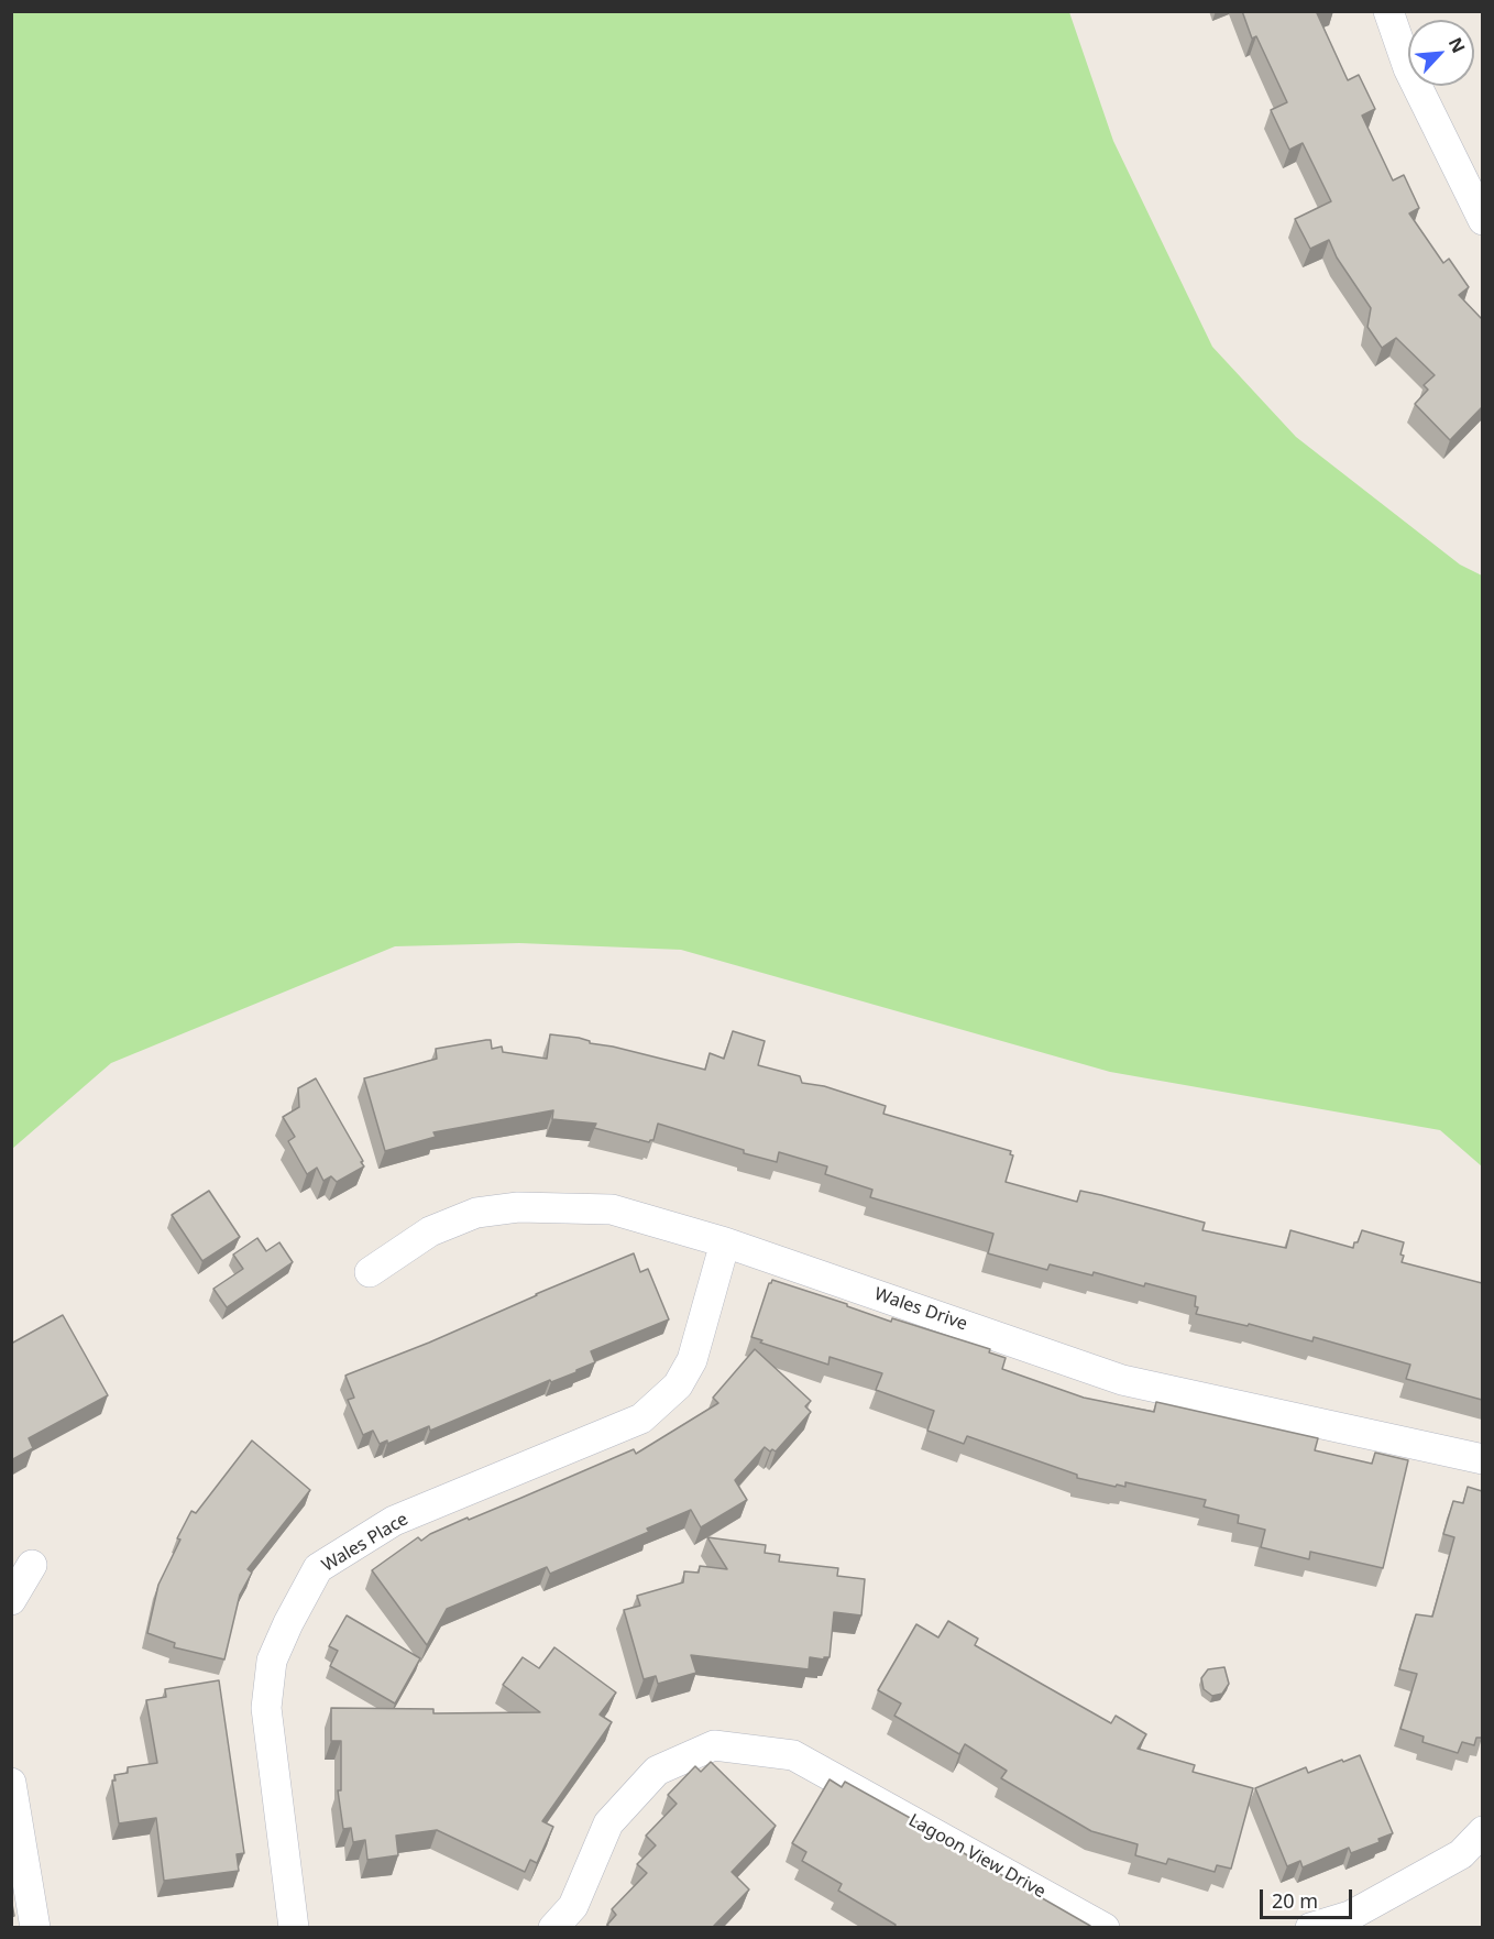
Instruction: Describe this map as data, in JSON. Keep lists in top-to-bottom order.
{
  "streets": {
    "street": ["Wales Drive", "Wales Place", "Lagoon View Drive"]
  },
  "crossings": [
    ["Wales Drive", "Wales Place"]
  ],
  "scale_bar": "20 m",
  "north": "top right"
}
